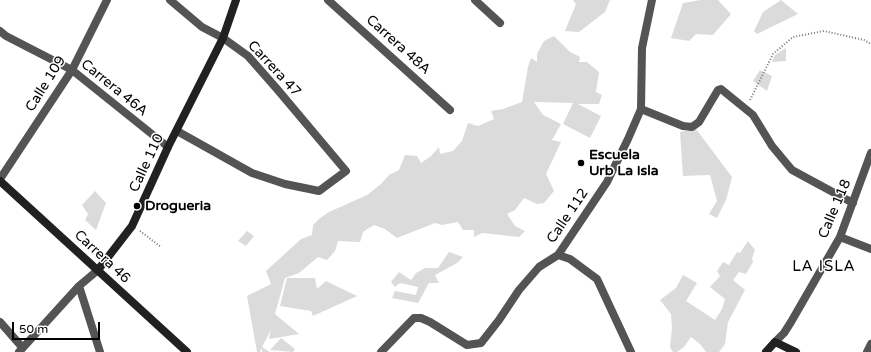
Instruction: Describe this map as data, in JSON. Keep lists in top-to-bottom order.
{
  "streets": {
    "street": [
      "Carrera 48A",
      "Carrera 47",
      "Calle 109",
      "Carrera 46A",
      "Calle 110",
      "Calle 118",
      "Calle 112",
      "Carrera 46"
    ]
  },
  "crossings": [
    ["Carrera 47", "Calle 110"],
    ["Calle 109", "Carrera 46A"],
    ["Calle 109", "Carrera 46"],
    ["Carrera 46A", "Calle 110"],
    ["Calle 110", "Carrera 46"]
  ],
  "districts": ["LA ISLA"],
  "places": ["Escuela Urb La Isla", "Drogueria"],
  "scale_bar": "50 m"
}
